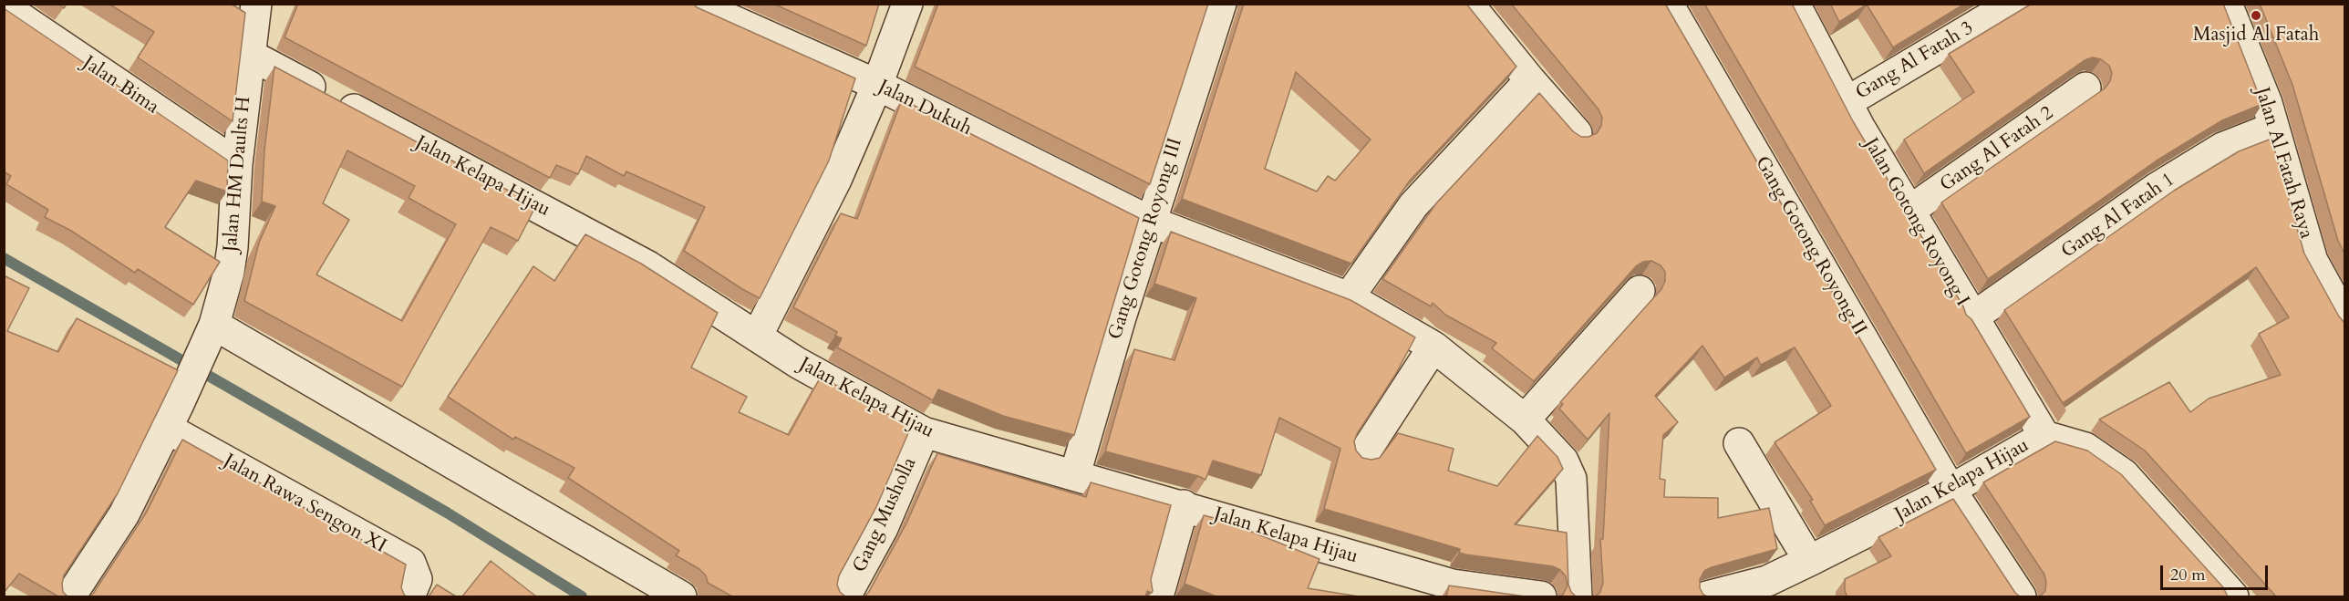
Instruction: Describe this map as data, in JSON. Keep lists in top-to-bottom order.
{
  "streets": {
    "street": [
      "Gang Al Fatah 3",
      "Jalan Bima",
      "Jalan Dukuh",
      "Gang Al Fatah 2",
      "Jalan Al Fatah Raya",
      "Jalan HM Daults H",
      "Jalan Kelapa Hijau",
      "Gang Al Fatah 1",
      "Jalan Gotong Royong I",
      "Gang Gotong Royong III",
      "Gang Gotong Royong II",
      "Jalan Rawa Sengon XI",
      "Gang Musholla"
    ]
  },
  "crossings": [
    ["Gang Al Fatah 3", "Jalan Gotong Royong I"],
    ["Jalan Bima", "Jalan HM Daults H"],
    ["Jalan Dukuh", "Gang Gotong Royong III"],
    ["Gang Al Fatah 2", "Jalan Gotong Royong I"],
    ["Jalan Al Fatah Raya", "Gang Al Fatah 1"],
    ["Jalan HM Daults H", "Jalan Kelapa Hijau"],
    ["Jalan HM Daults H", "Jalan Rawa Sengon XI"],
    ["Jalan Kelapa Hijau", "Jalan Gotong Royong I"],
    ["Jalan Kelapa Hijau", "Gang Gotong Royong III"],
    ["Jalan Kelapa Hijau", "Gang Gotong Royong II"],
    ["Jalan Kelapa Hijau", "Gang Musholla"],
    ["Gang Al Fatah 1", "Jalan Gotong Royong I"]
  ],
  "places": ["Masjid Al Fatah"],
  "scale_bar": "20 m"
}
